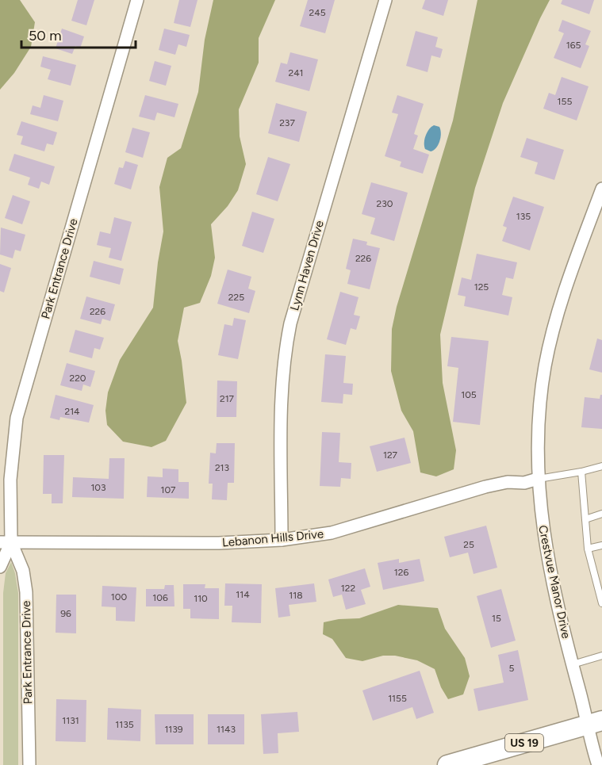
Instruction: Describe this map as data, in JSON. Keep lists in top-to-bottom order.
{
  "streets": {
    "main road": ["US 19"],
    "street": [
      "Lynn Haven Drive",
      "Park Entrance Drive",
      "Lebanon Hills Drive",
      "Crestvue Manor Drive"
    ]
  },
  "crossings": [
    ["Lynn Haven Drive", "Lebanon Hills Drive"],
    ["Park Entrance Drive", "Lebanon Hills Drive"],
    ["Lebanon Hills Drive", "Crestvue Manor Drive"],
    ["Crestvue Manor Drive", "US 19"]
  ],
  "house_numbers": [
    "245",
    "165",
    "241",
    "155",
    "237",
    "230",
    "135",
    "226",
    "125",
    "225",
    "226",
    "220",
    "105",
    "217",
    "214",
    "127",
    "213",
    "103",
    "107",
    "25",
    "126",
    "122",
    "114",
    "118",
    "100",
    "106",
    "110",
    "96",
    "15",
    "5",
    "1155",
    "1131",
    "1135",
    "1139",
    "1143"
  ],
  "scale_bar": "50 m"
}
